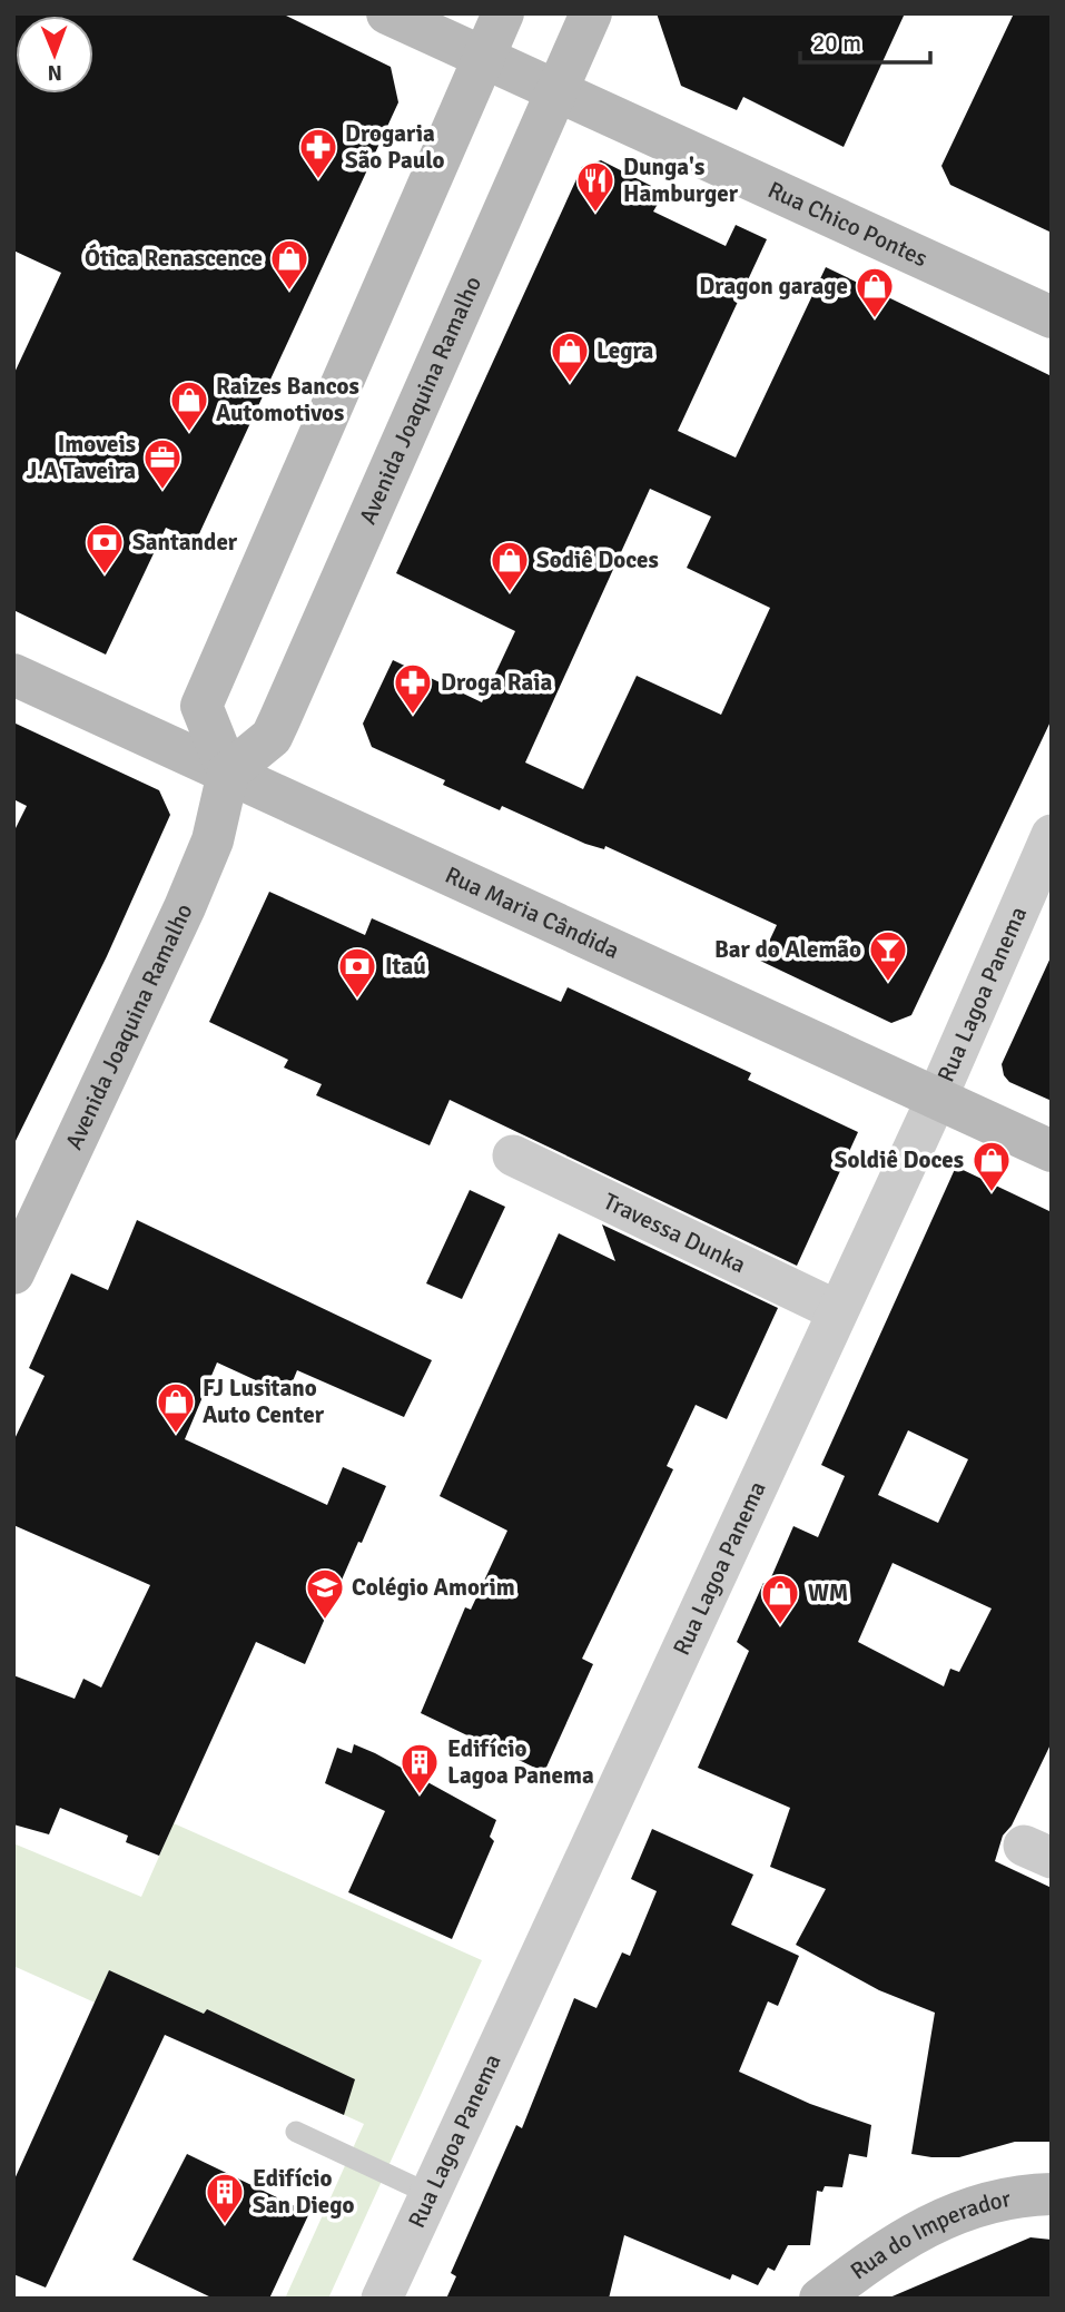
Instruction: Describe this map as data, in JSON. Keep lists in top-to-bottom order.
{
  "streets": {
    "main road": [
      "Rua Chico Pontes",
      "Avenida Joaquina Ramalho",
      "Rua Maria Cândida",
      "Rua do Imperador"
    ],
    "street": ["Rua Lagoa Panema", "Travessa Dunka"]
  },
  "crossings": [
    ["Rua Chico Pontes", "Avenida Joaquina Ramalho"],
    ["Avenida Joaquina Ramalho", "Rua Maria Cândida"],
    ["Rua Maria Cândida", "Rua Lagoa Panema"],
    ["Rua Lagoa Panema", "Travessa Dunka"]
  ],
  "places": {
    "pharmacy": ["Drogaria São Paulo", "Droga Raia"],
    "restaurant": ["Dunga's Hamburger"],
    "shop": [
      "Ótica Renascence",
      "Dragon garage",
      "Legra",
      "Raizes Bancos Automotivos",
      "Sodiê Doces",
      "Soldiê Doces",
      "FJ Lusitano Auto Center",
      "WM"
    ],
    "office": ["Imoveis J.A Taveira"],
    "bank": ["Santander", "Itaú"],
    "bar": ["Bar do Alemão"],
    "school or university": ["Colégio Amorim"],
    "building": ["Edifício Lagoa Panema", "Edifício San Diego"]
  },
  "scale_bar": "20 m",
  "north": "bottom"
}
